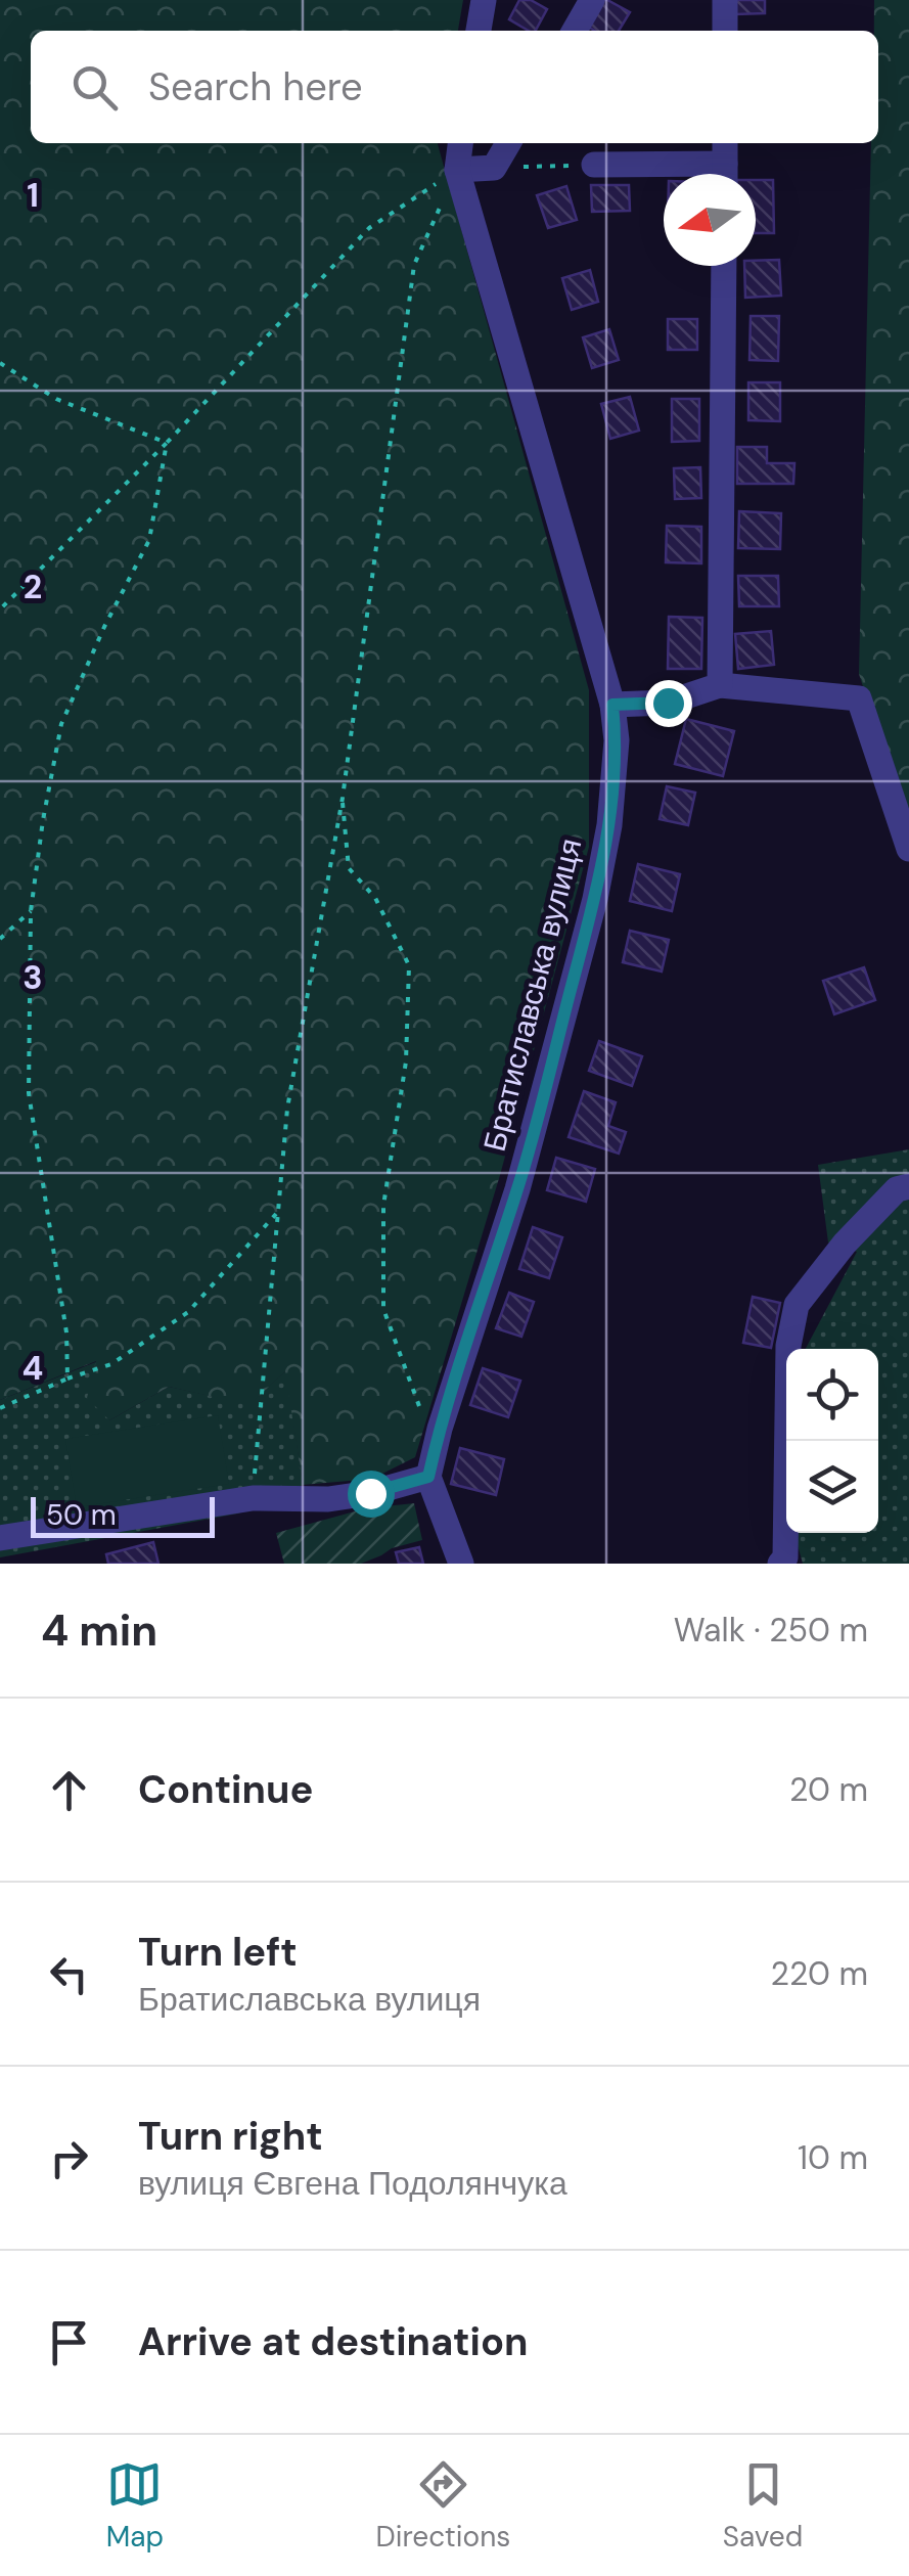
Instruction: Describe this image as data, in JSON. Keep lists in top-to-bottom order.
{
  "streets": {
    "street": ["Братиславська вулиця"]
  },
  "scale_bar": "50 m",
  "north": "left",
  "page": {
    "search": "Search here",
    "scale": "50 m",
    "heading": ["4 min", "Walk · 250 m"],
    "list": [
      ["Continue", "20 m"],
      ["Turn left", "Братиславська вулиця", "220 m"],
      ["Turn right", "вулиця Євгена Подолянчука", "10 m"],
      "Arrive at destination"
    ],
    "nav": ["Map", "Directions", "Saved"]
  },
  "grid": {
    "rows": [
      "1",
      "2",
      "3",
      "4"
    ]
  }
}
